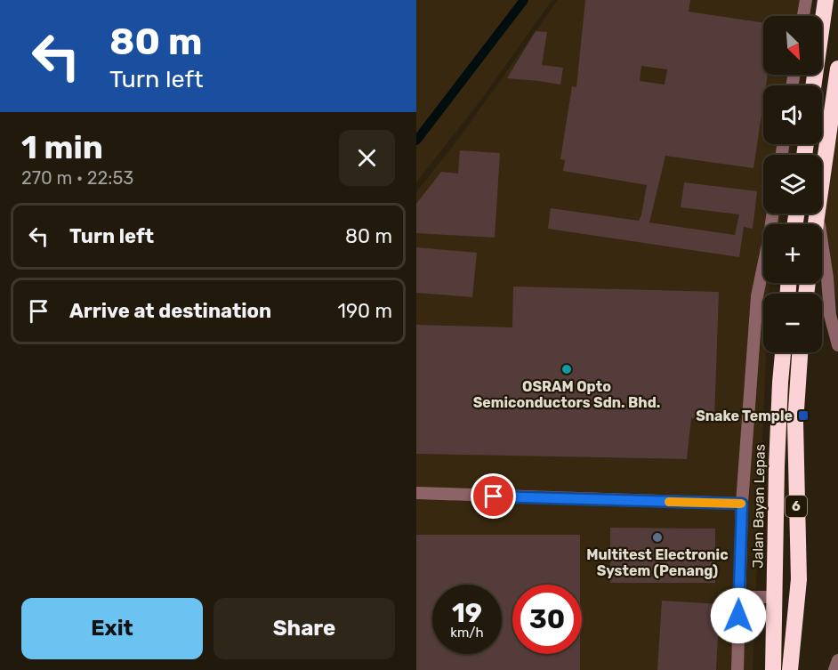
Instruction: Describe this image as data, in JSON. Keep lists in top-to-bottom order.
{
  "streets": {
    "highway": ["Jalan Bayan Lepas", "6"]
  },
  "places": {
    "other": ["OSRAM Opto Semiconductors Sdn. Bhd.", "Multitest Electronic System (Penang)"],
    "transit": ["Snake Temple"]
  },
  "north": "bottom right",
  "page": {
    "turn": ["80 m", "Turn left"],
    "map_buttons": ["+", "−"],
    "heading": ["1 min", "270 m · 22:53"],
    "list": [
      {
        "name": "Turn left",
        "value": "80 m"
      },
      {
        "name": "Arrive at destination",
        "value": "190 m"
      }
    ],
    "speed": "19 km/h",
    "limit": "30",
    "buttons": ["Exit", "Share"]
  }
}
